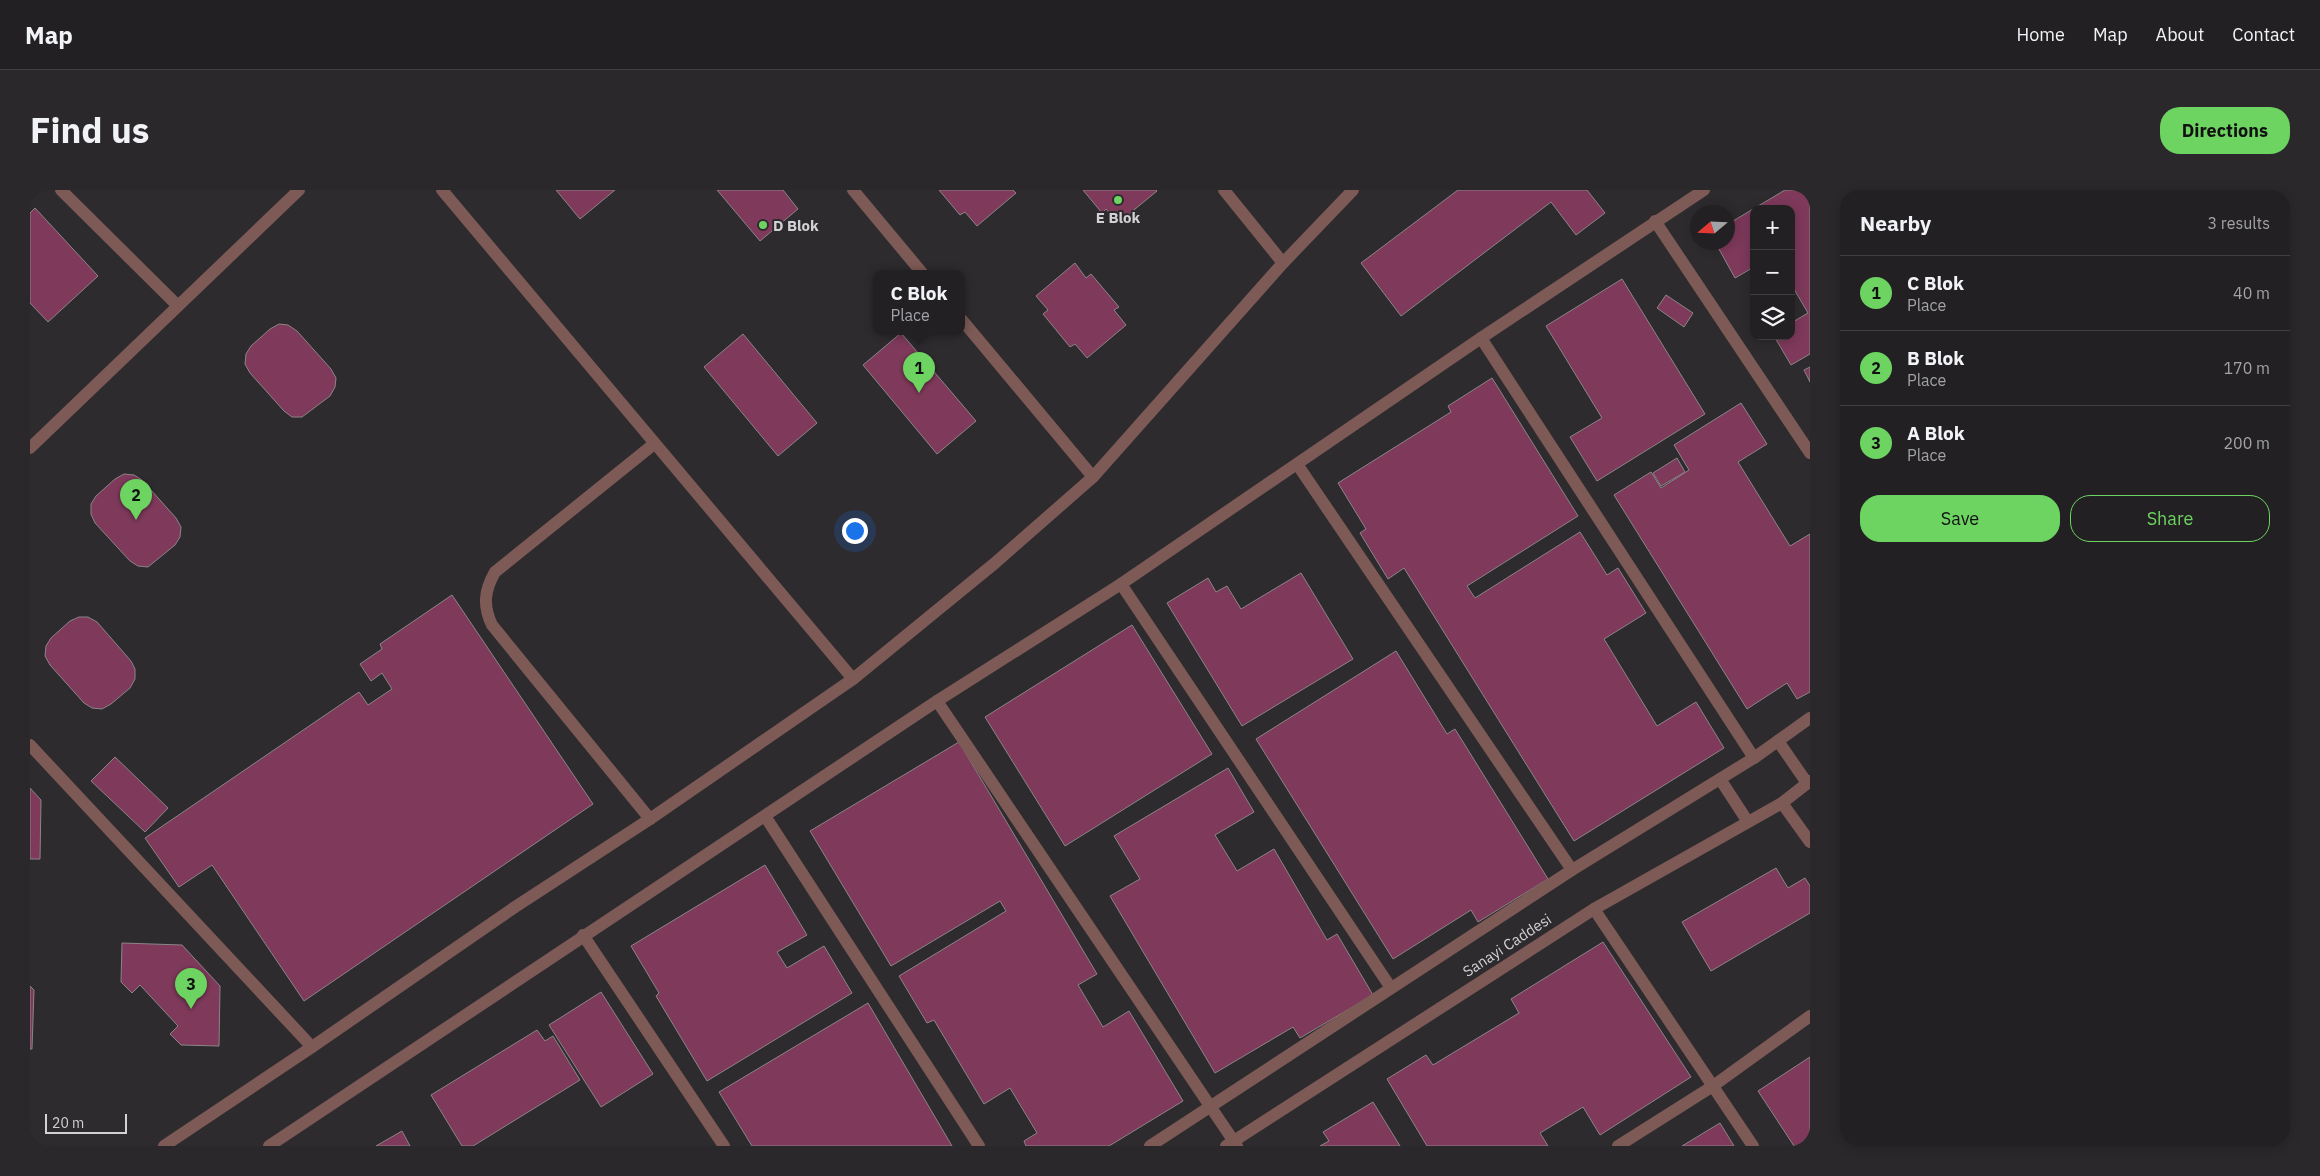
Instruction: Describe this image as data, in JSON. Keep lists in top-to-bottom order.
{
  "streets": {
    "street": ["Sanayi Caddesi"]
  },
  "places": ["E Blok", "D Blok"],
  "scale_bar": "20 m",
  "north": "left",
  "page": {
    "header": "Map",
    "nav": [
      "Home",
      "Map",
      "About",
      "Contact"
    ],
    "title": "Find us",
    "buttons": [
      "Directions",
      ["Save", "Share"]
    ],
    "heading": ["Nearby", "3 results"],
    "map_buttons": ["+", "−"],
    "list": [
      {
        "mark": "1",
        "name": "C Blok",
        "note": "Place",
        "value": "40 m"
      },
      {
        "mark": "2",
        "name": "B Blok",
        "note": "Place",
        "value": "170 m"
      },
      {
        "mark": "3",
        "name": "A Blok",
        "note": "Place",
        "value": "200 m"
      }
    ],
    "popup": ["C Blok", "Place"],
    "pins": ["1", "2", "3"],
    "scale": "20 m"
  }
}
